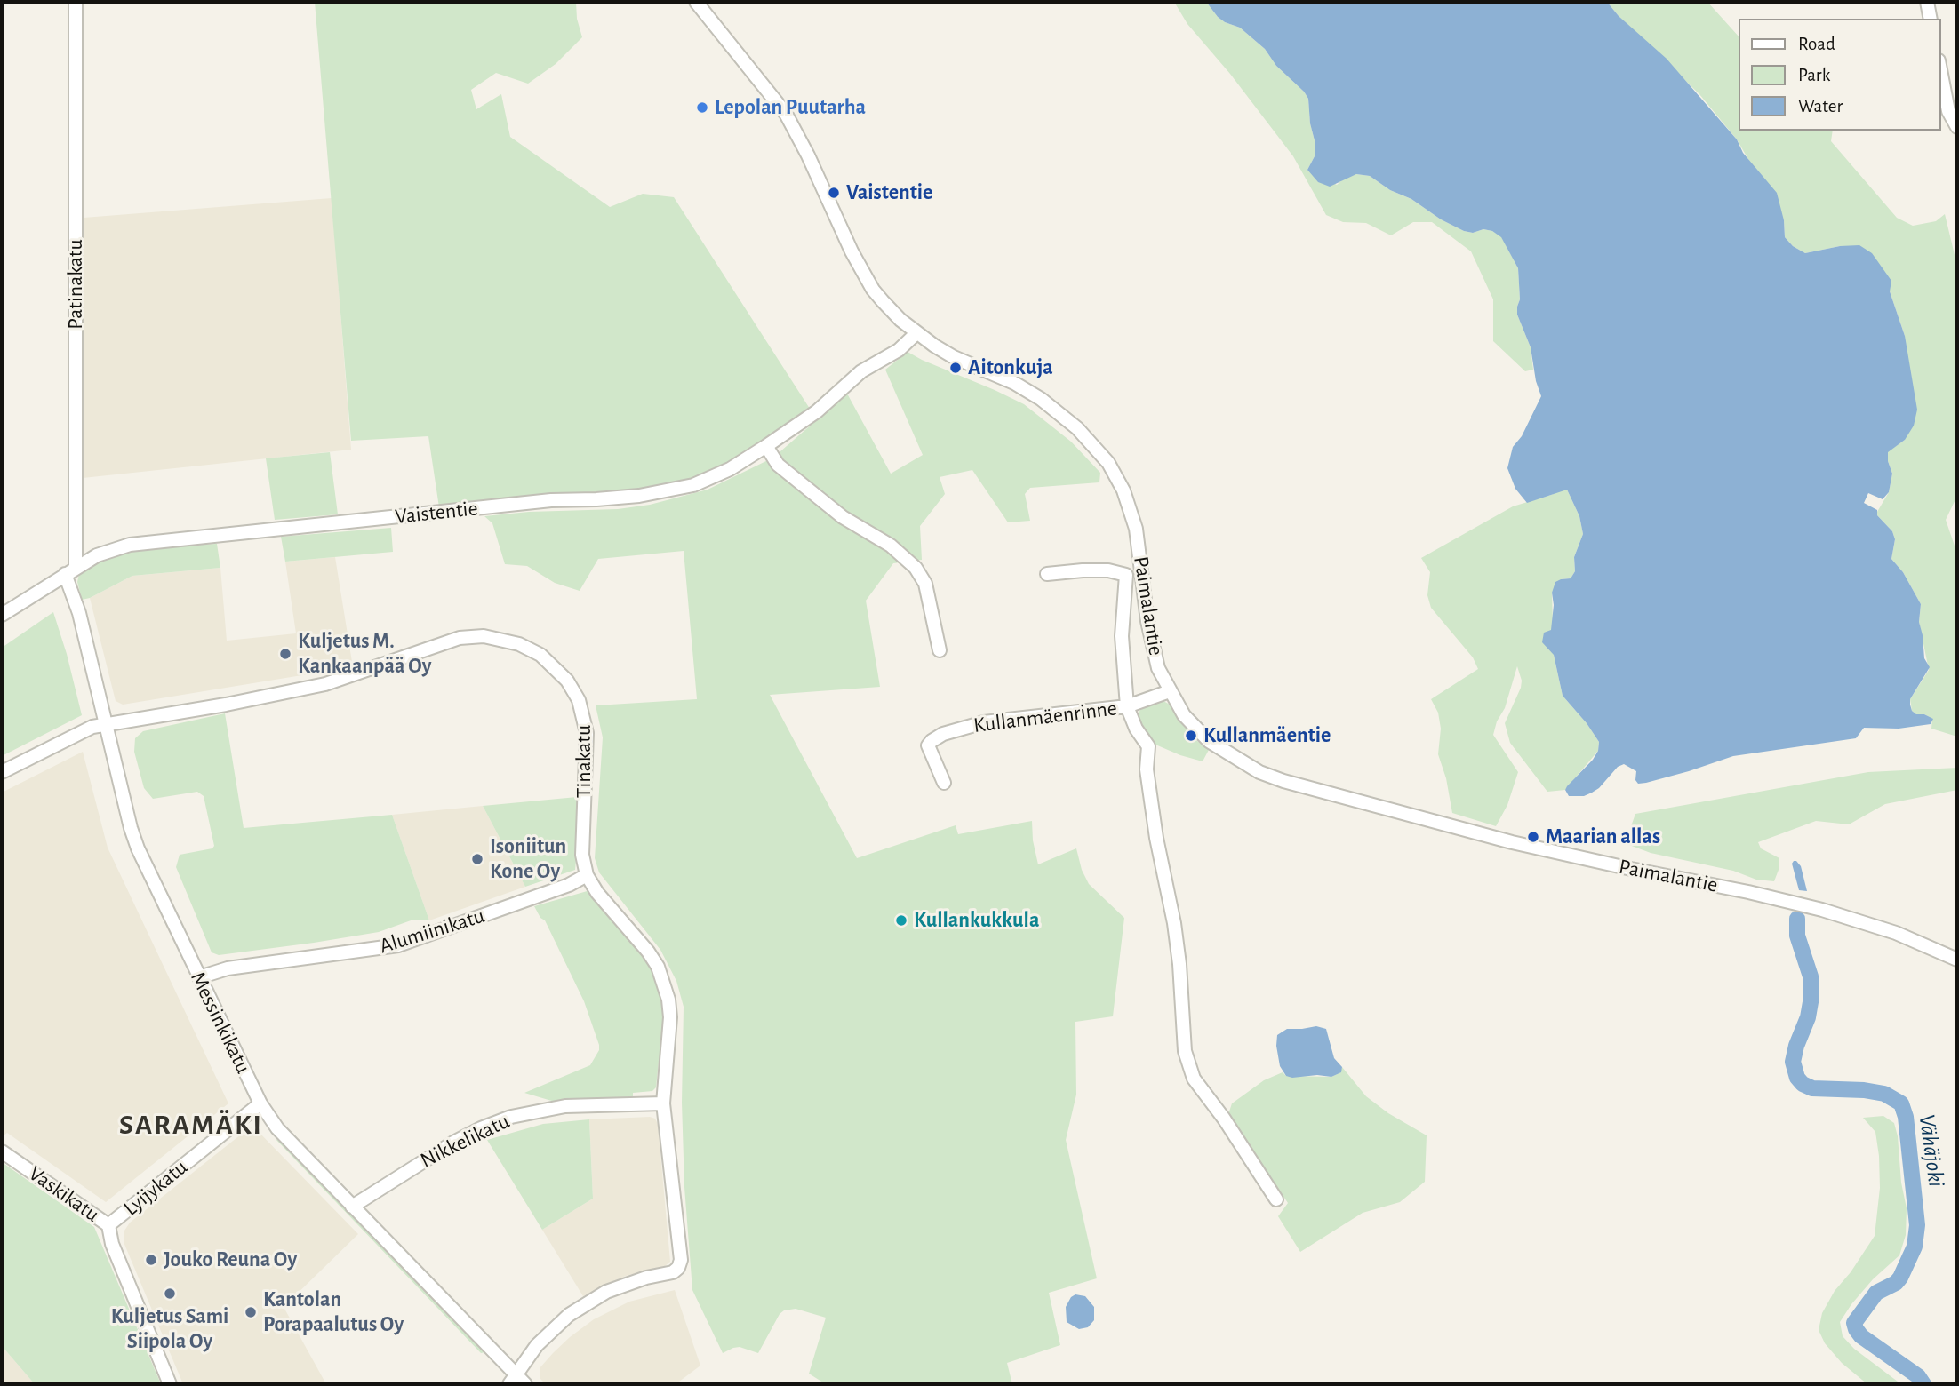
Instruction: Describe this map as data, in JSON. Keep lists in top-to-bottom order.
{
  "streets": {
    "street": [
      "Patinakatu",
      "Vaistentie",
      "Paimalantie",
      "Kullanmäenrinne",
      "Tinakatu",
      "Alumiinikatu",
      "Messinkikatu",
      "Nikkelikatu",
      "Lyijykatu",
      "Vaskikatu"
    ]
  },
  "crossings": [
    ["Patinakatu", "Vaistentie"],
    ["Patinakatu", "Messinkikatu"],
    ["Vaistentie", "Paimalantie"],
    ["Vaistentie", "Messinkikatu"],
    ["Paimalantie", "Kullanmäenrinne"],
    ["Tinakatu", "Alumiinikatu"],
    ["Tinakatu", "Messinkikatu"],
    ["Tinakatu", "Nikkelikatu"],
    ["Alumiinikatu", "Messinkikatu"],
    ["Messinkikatu", "Nikkelikatu"],
    ["Messinkikatu", "Lyijykatu"],
    ["Lyijykatu", "Vaskikatu"]
  ],
  "districts": ["SARAMÄKI"],
  "water": ["Vähäjoki"],
  "places": [
    "Lepolan Puutarha",
    "Vaistentie",
    "Aitonkuja",
    "Kuljetus M. Kankaanpää Oy",
    "Kullanmäentie",
    "Maarian allas",
    "Isoniitun Kone Oy",
    "Kullankukkula",
    "Jouko Reuna Oy",
    "Kuljetus Sami Siipola Oy",
    "Kantolan Porapaalutus Oy"
  ],
  "legend": ["Road", "Park", "Water"]
}
